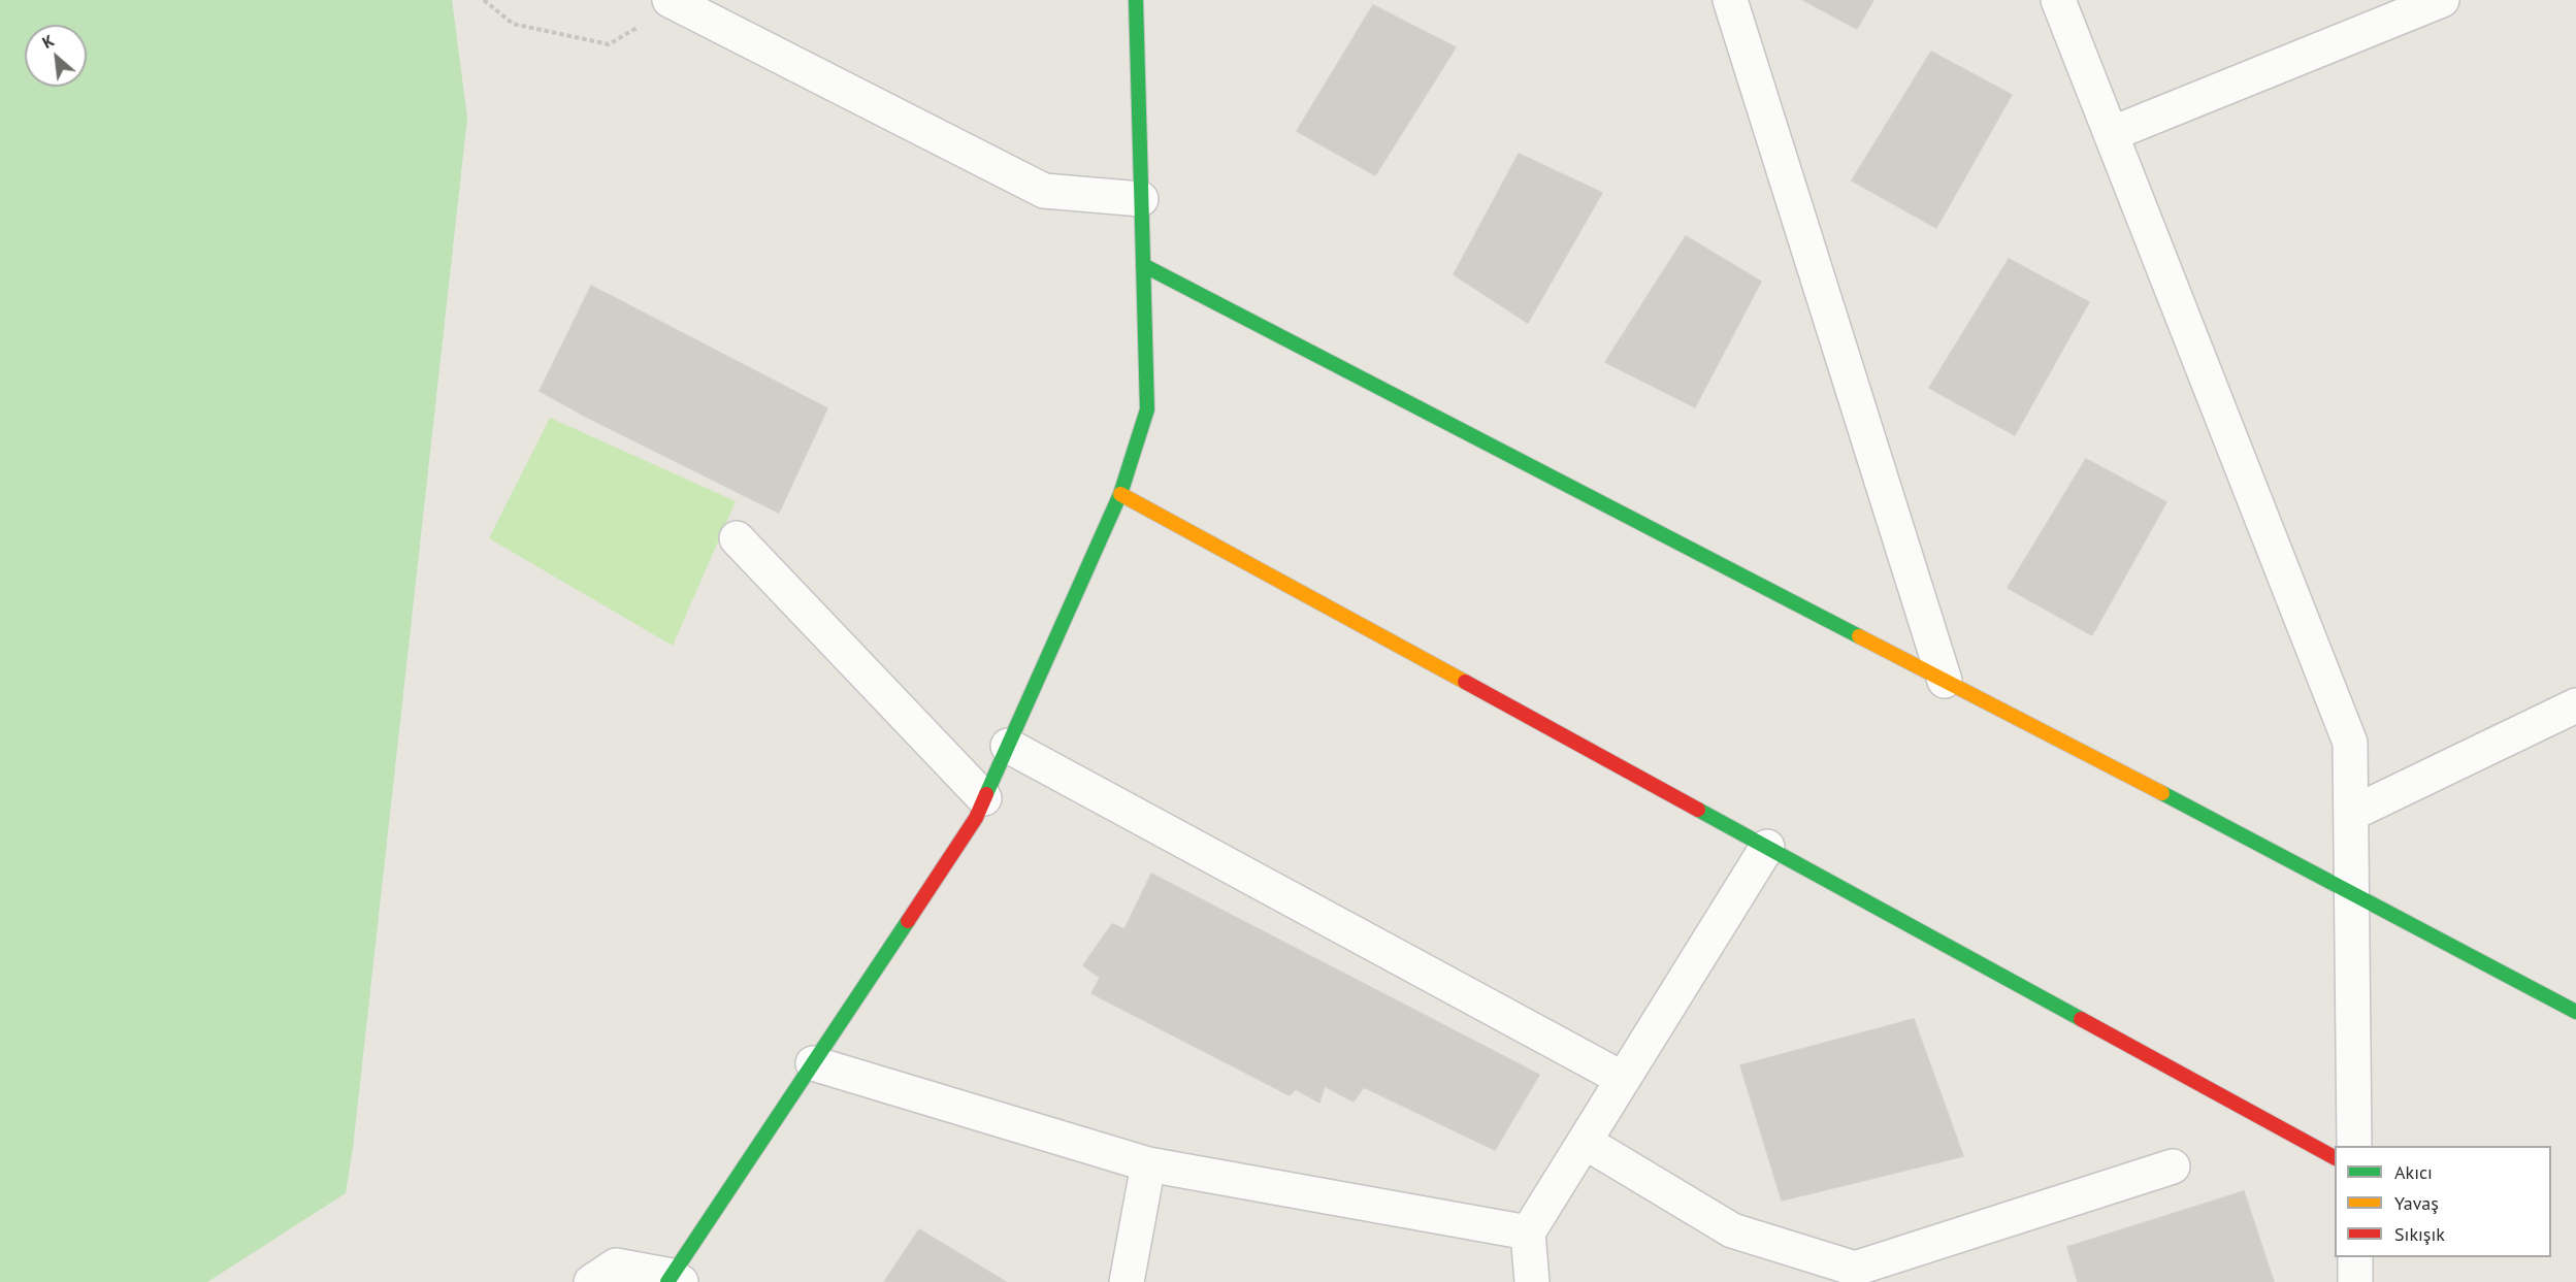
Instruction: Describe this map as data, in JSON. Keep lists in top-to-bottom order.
{
  "legend": ["Akıcı", "Yavaş", "Sıkışık"],
  "north": "top left"
}
